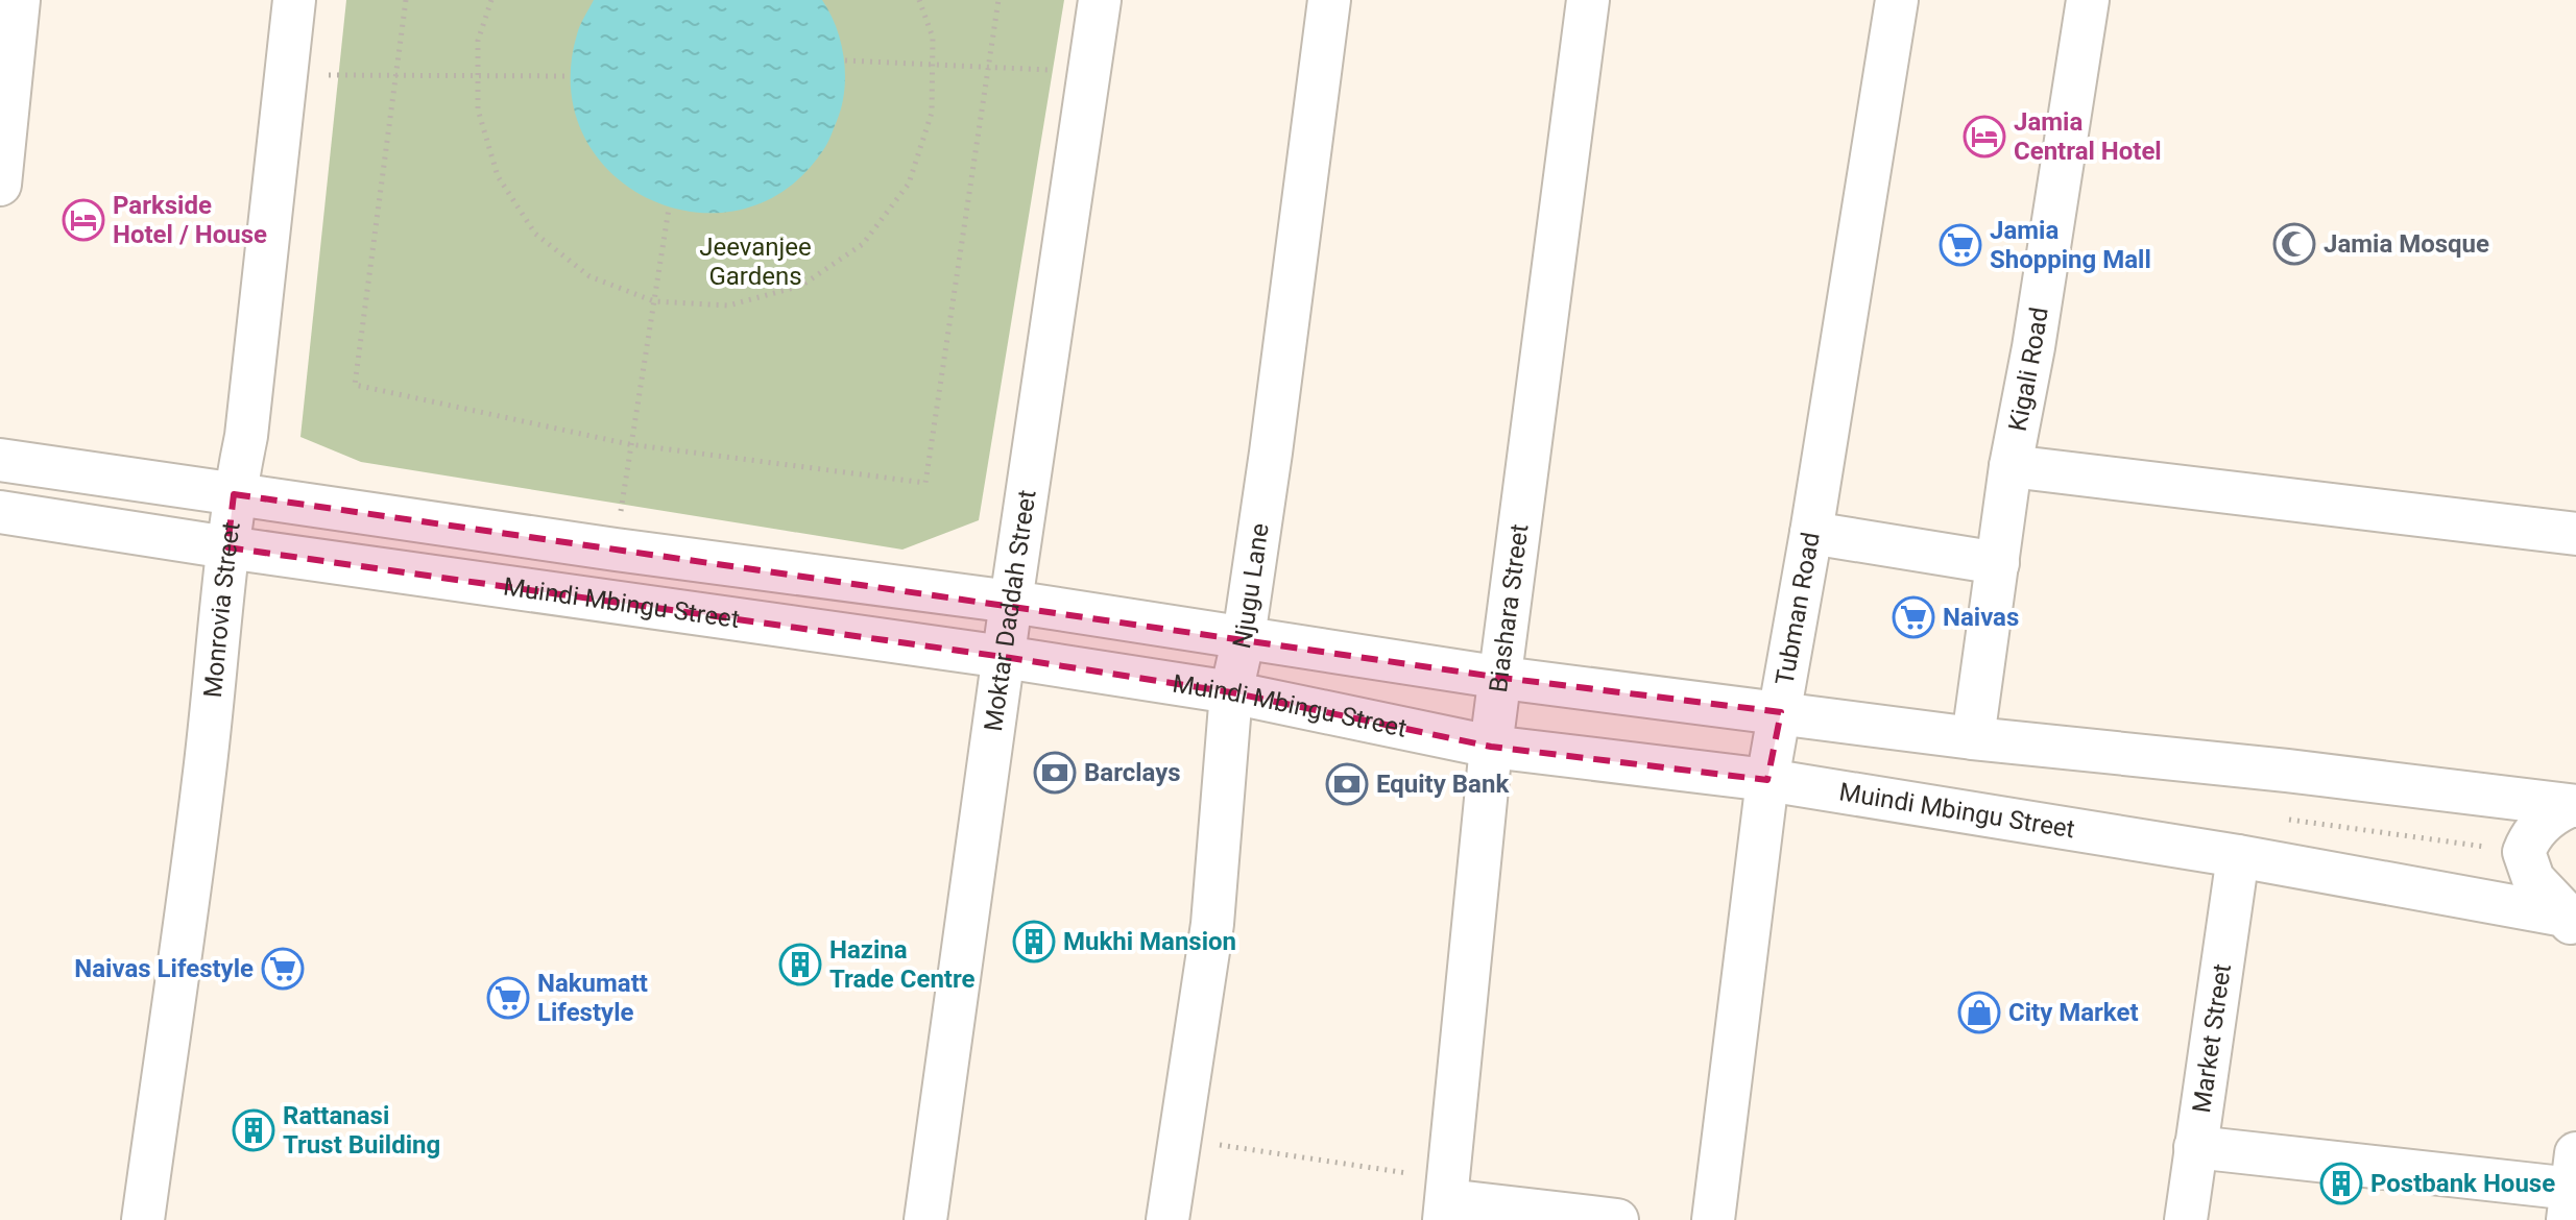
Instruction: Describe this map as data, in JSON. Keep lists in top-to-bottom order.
{
  "streets": {
    "street": [
      "Kigali Road",
      "Njugu Lane",
      "Muindi Mbingu Street",
      "Biashara Street",
      "Tubman Road",
      "Monrovia Street",
      "Moktar Daddah Street",
      "Market Street"
    ]
  },
  "crossings": [
    ["Kigali Road", "Muindi Mbingu Street"],
    ["Njugu Lane", "Muindi Mbingu Street"],
    ["Muindi Mbingu Street", "Biashara Street"],
    ["Muindi Mbingu Street", "Tubman Road"],
    ["Muindi Mbingu Street", "Monrovia Street"],
    ["Muindi Mbingu Street", "Moktar Daddah Street"],
    ["Muindi Mbingu Street", "Market Street"]
  ],
  "parks": ["Jeevanjee Gardens"],
  "places": {
    "hotel": ["Jamia Central Hotel", "Parkside Hotel / House"],
    "mosque": ["Jamia Mosque"],
    "supermarket": [
      "Jamia Shopping Mall",
      "Naivas",
      "Naivas Lifestyle",
      "Nakumatt Lifestyle"
    ],
    "bank": ["Barclays", "Equity Bank"],
    "building": [
      "Mukhi Mansion",
      "Hazina Trade Centre",
      "Rattanasi Trust Building",
      "Postbank House"
    ],
    "shop": ["City Market"]
  }
}
